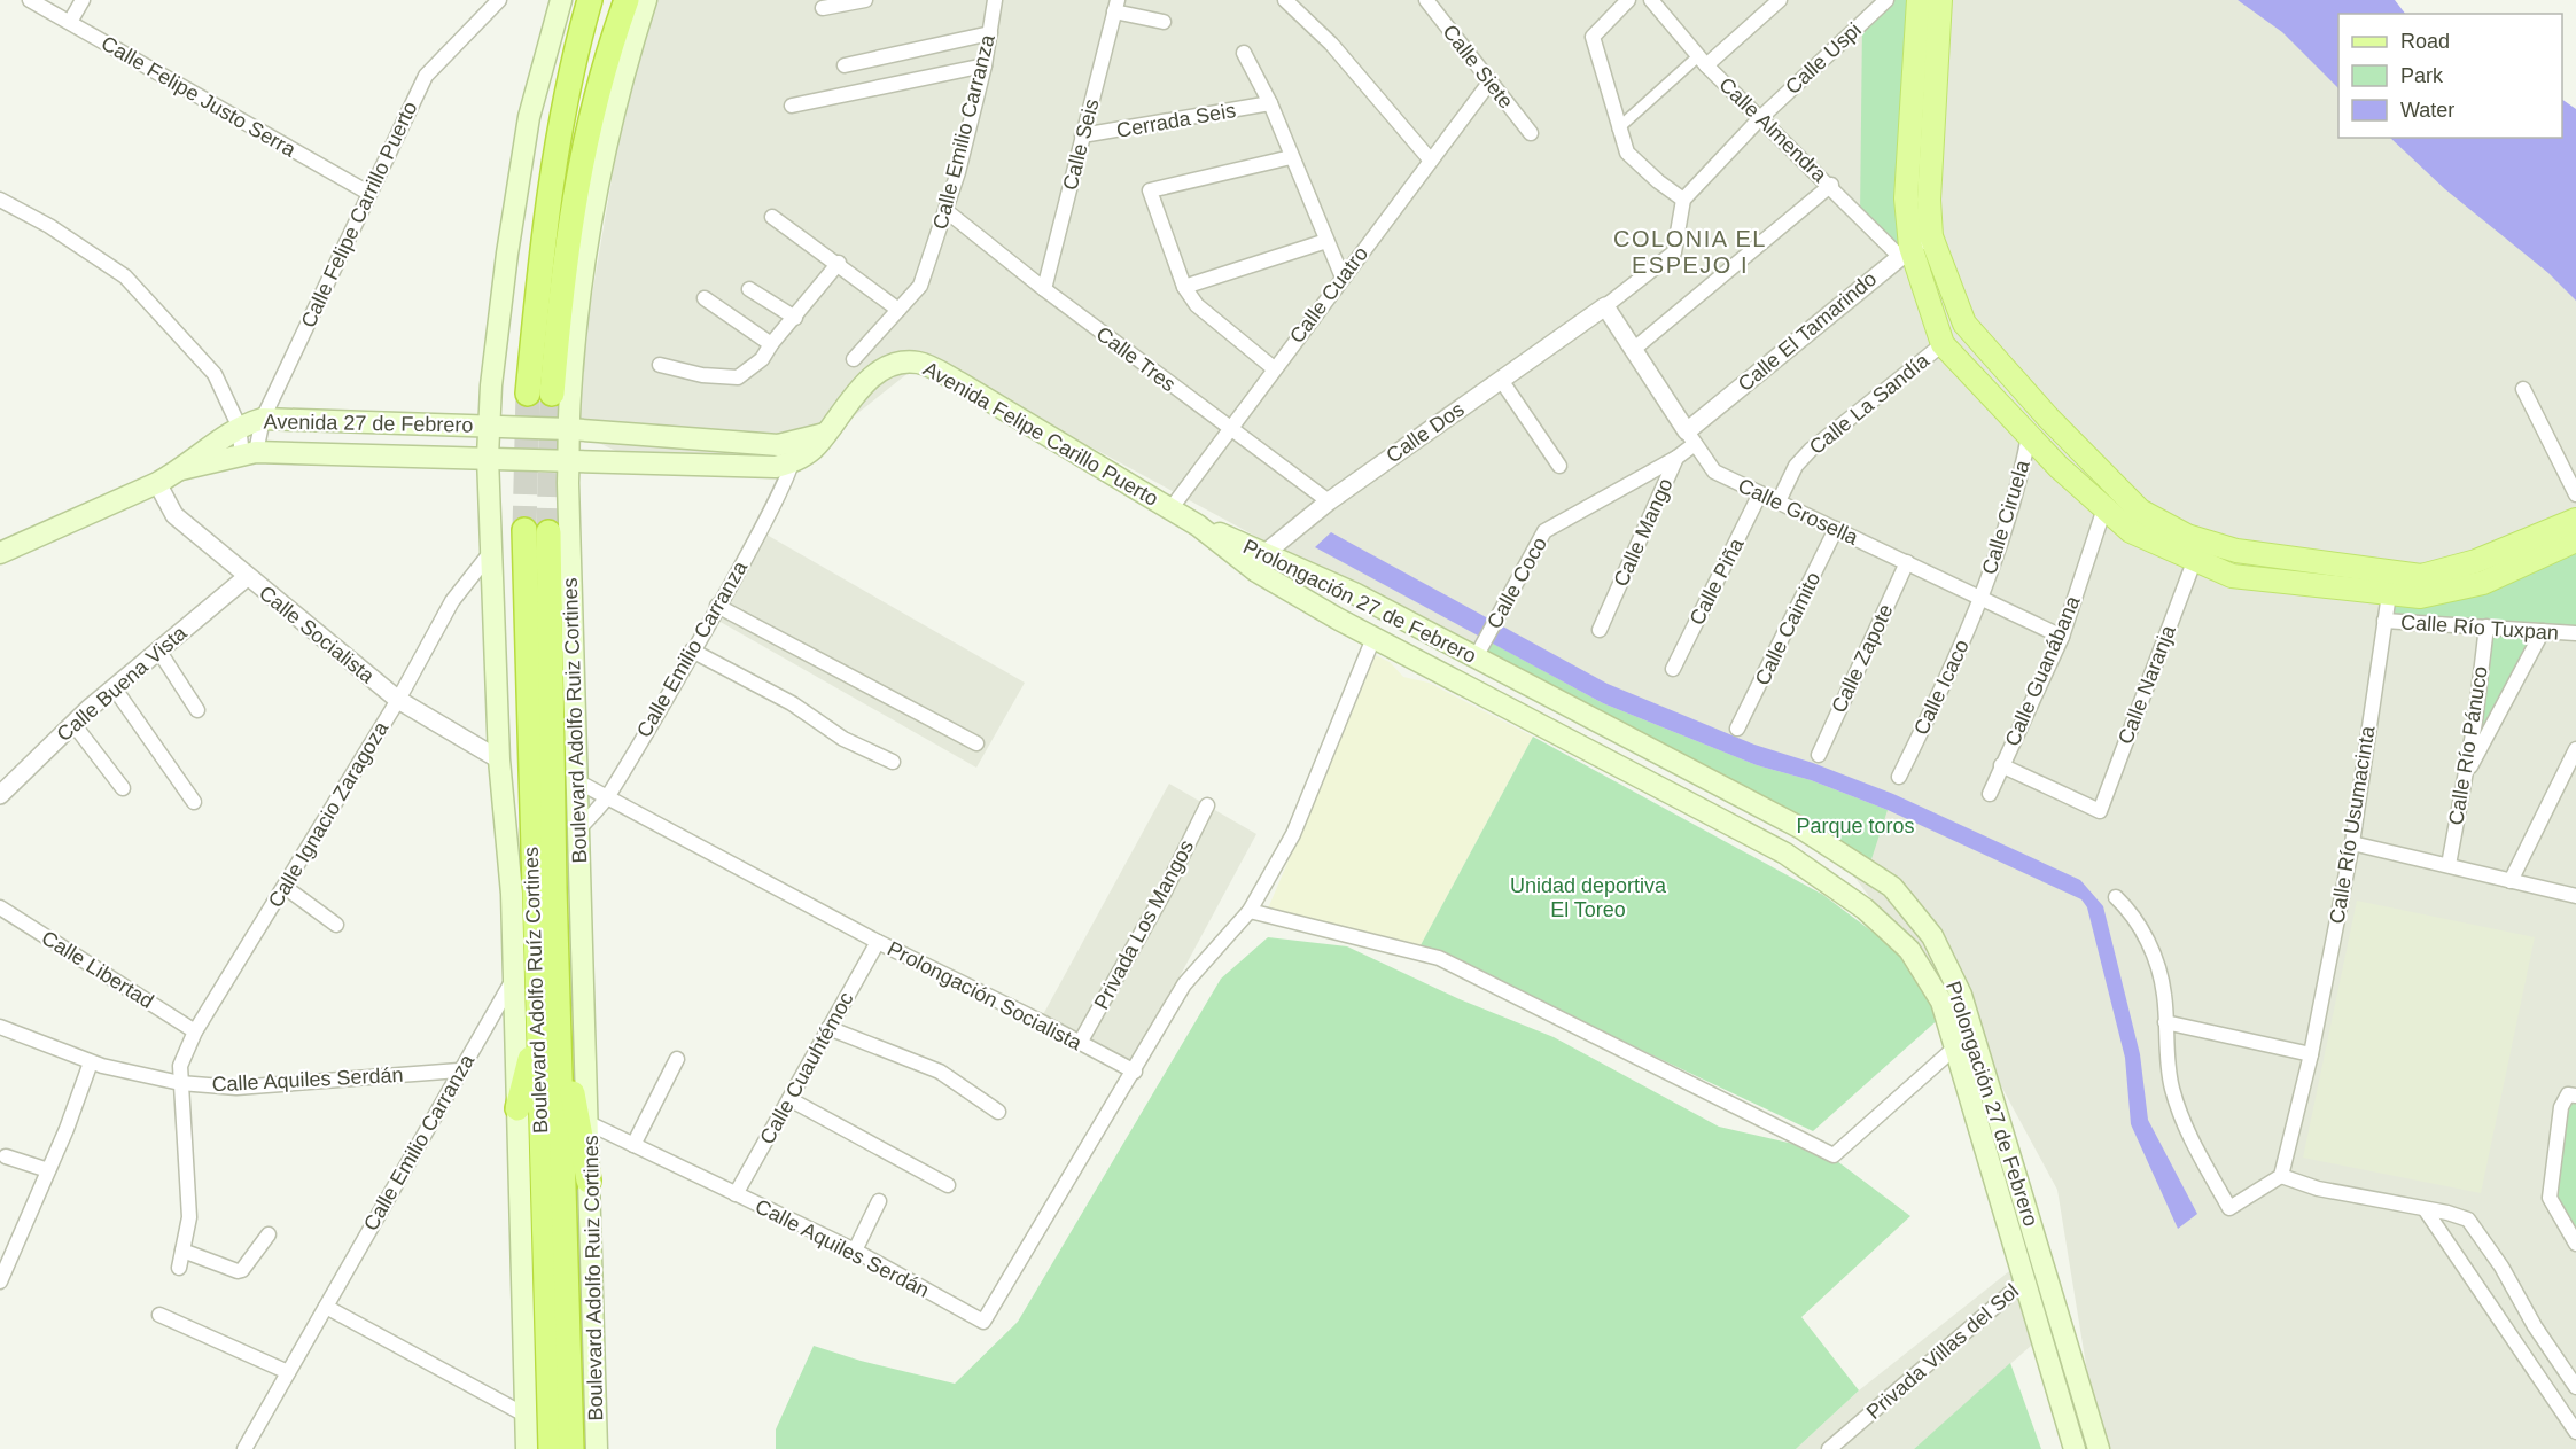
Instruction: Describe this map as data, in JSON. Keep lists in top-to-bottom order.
{
  "streets": {
    "highway": ["Boulevard Adolfo Ruíz Cortines"],
    "main road": [
      "Avenida 27 de Febrero",
      "Avenida Felipe Carillo Puerto",
      "Prolongación 27 de Febrero",
      "Boulevard Adolfo Ruiz Cortines"
    ],
    "street": [
      "Calle Uspi",
      "Calle Siete",
      "Calle Felipe Justo Serra",
      "Cerrada Seis",
      "Calle Almendra",
      "Calle Emilio Carranza",
      "Calle Seis",
      "Calle Felipe Carrillo Puerto",
      "Calle Cuatro",
      "Calle El Tamarindo",
      "Calle Tres",
      "Calle La Sandía",
      "Calle Dos",
      "Calle Grosella",
      "Calle Ciruela",
      "Calle Mango",
      "Calle Piña",
      "Calle Coco",
      "Calle Río Tuxpan",
      "Calle Caimito",
      "Calle Socialista",
      "Calle Zapote",
      "Calle Guanábana",
      "Calle Buena Vista",
      "Calle Naranja",
      "Calle Icaco",
      "Calle Río Pánuco",
      "Calle Ignacio Zaragoza",
      "Calle Río Usumacinta",
      "Privada Los Mangos",
      "Calle Libertad",
      "Prolongación Socialista",
      "Calle Cuauhtémoc",
      "Calle Aquiles Serdán",
      "Privada Villas del Sol"
    ]
  },
  "crossings": [
    ["Calle Uspi", "Calle Almendra"],
    ["Calle Siete", "Calle Cuatro"],
    ["Calle Felipe Justo Serra", "Calle Felipe Carrillo Puerto"],
    ["Cerrada Seis", "Calle Seis"],
    ["Calle Almendra", "Calle El Tamarindo"],
    ["Calle Emilio Carranza", "Calle Tres"],
    ["Calle Emilio Carranza", "Avenida Felipe Carillo Puerto"],
    ["Calle Emilio Carranza", "Boulevard Adolfo Ruiz Cortines"],
    ["Calle Emilio Carranza", "Prolongación Socialista"],
    ["Calle Emilio Carranza", "Calle Aquiles Serdán"],
    ["Calle Seis", "Calle Tres"],
    ["Calle Felipe Carrillo Puerto", "Avenida 27 de Febrero"],
    ["Calle Cuatro", "Calle Tres"],
    ["Calle Cuatro", "Avenida Felipe Carillo Puerto"],
    ["Calle El Tamarindo", "Calle Grosella"],
    ["Calle El Tamarindo", "Calle Mango"],
    ["Calle Tres", "Calle Dos"],
    ["Calle La Sandía", "Calle Grosella"],
    ["Avenida 27 de Febrero", "Avenida Felipe Carillo Puerto"],
    ["Avenida 27 de Febrero", "Calle Socialista"],
    ["Avenida 27 de Febrero", "Boulevard Adolfo Ruiz Cortines"],
    ["Calle Dos", "Calle Grosella"],
    ["Calle Dos", "Prolongación 27 de Febrero"],
    ["Avenida Felipe Carillo Puerto", "Prolongación 27 de Febrero"],
    ["Avenida Felipe Carillo Puerto", "Boulevard Adolfo Ruiz Cortines"],
    ["Calle Grosella", "Calle Ciruela"],
    ["Calle Grosella", "Calle Mango"],
    ["Calle Grosella", "Calle Piña"],
    ["Calle Grosella", "Calle Caimito"],
    ["Calle Grosella", "Calle Zapote"],
    ["Calle Grosella", "Calle Guanábana"],
    ["Calle Grosella", "Calle Icaco"],
    ["Calle Ciruela", "Calle Icaco"],
    ["Calle Mango", "Calle Coco"],
    ["Calle Coco", "Prolongación 27 de Febrero"],
    ["Prolongación 27 de Febrero", "Privada Villas del Sol"],
    ["Calle Río Tuxpan", "Calle Río Pánuco"],
    ["Calle Río Tuxpan", "Calle Río Usumacinta"],
    ["Calle Socialista", "Calle Buena Vista"],
    ["Calle Socialista", "Calle Ignacio Zaragoza"],
    ["Calle Guanábana", "Calle Naranja"],
    ["Boulevard Adolfo Ruiz Cortines", "Prolongación Socialista"],
    ["Boulevard Adolfo Ruiz Cortines", "Calle Aquiles Serdán"],
    ["Calle Ignacio Zaragoza", "Calle Libertad"],
    ["Calle Ignacio Zaragoza", "Calle Aquiles Serdán"],
    ["Privada Los Mangos", "Prolongación Socialista"],
    ["Prolongación Socialista", "Calle Cuauhtémoc"],
    ["Prolongación Socialista", "Calle Aquiles Serdán"],
    ["Calle Cuauhtémoc", "Calle Aquiles Serdán"]
  ],
  "districts": ["COLONIA EL ESPEJO I"],
  "parks": ["Parque toros", "Unidad deportiva El Toreo"],
  "legend": ["Road", "Park", "Water"]
}
